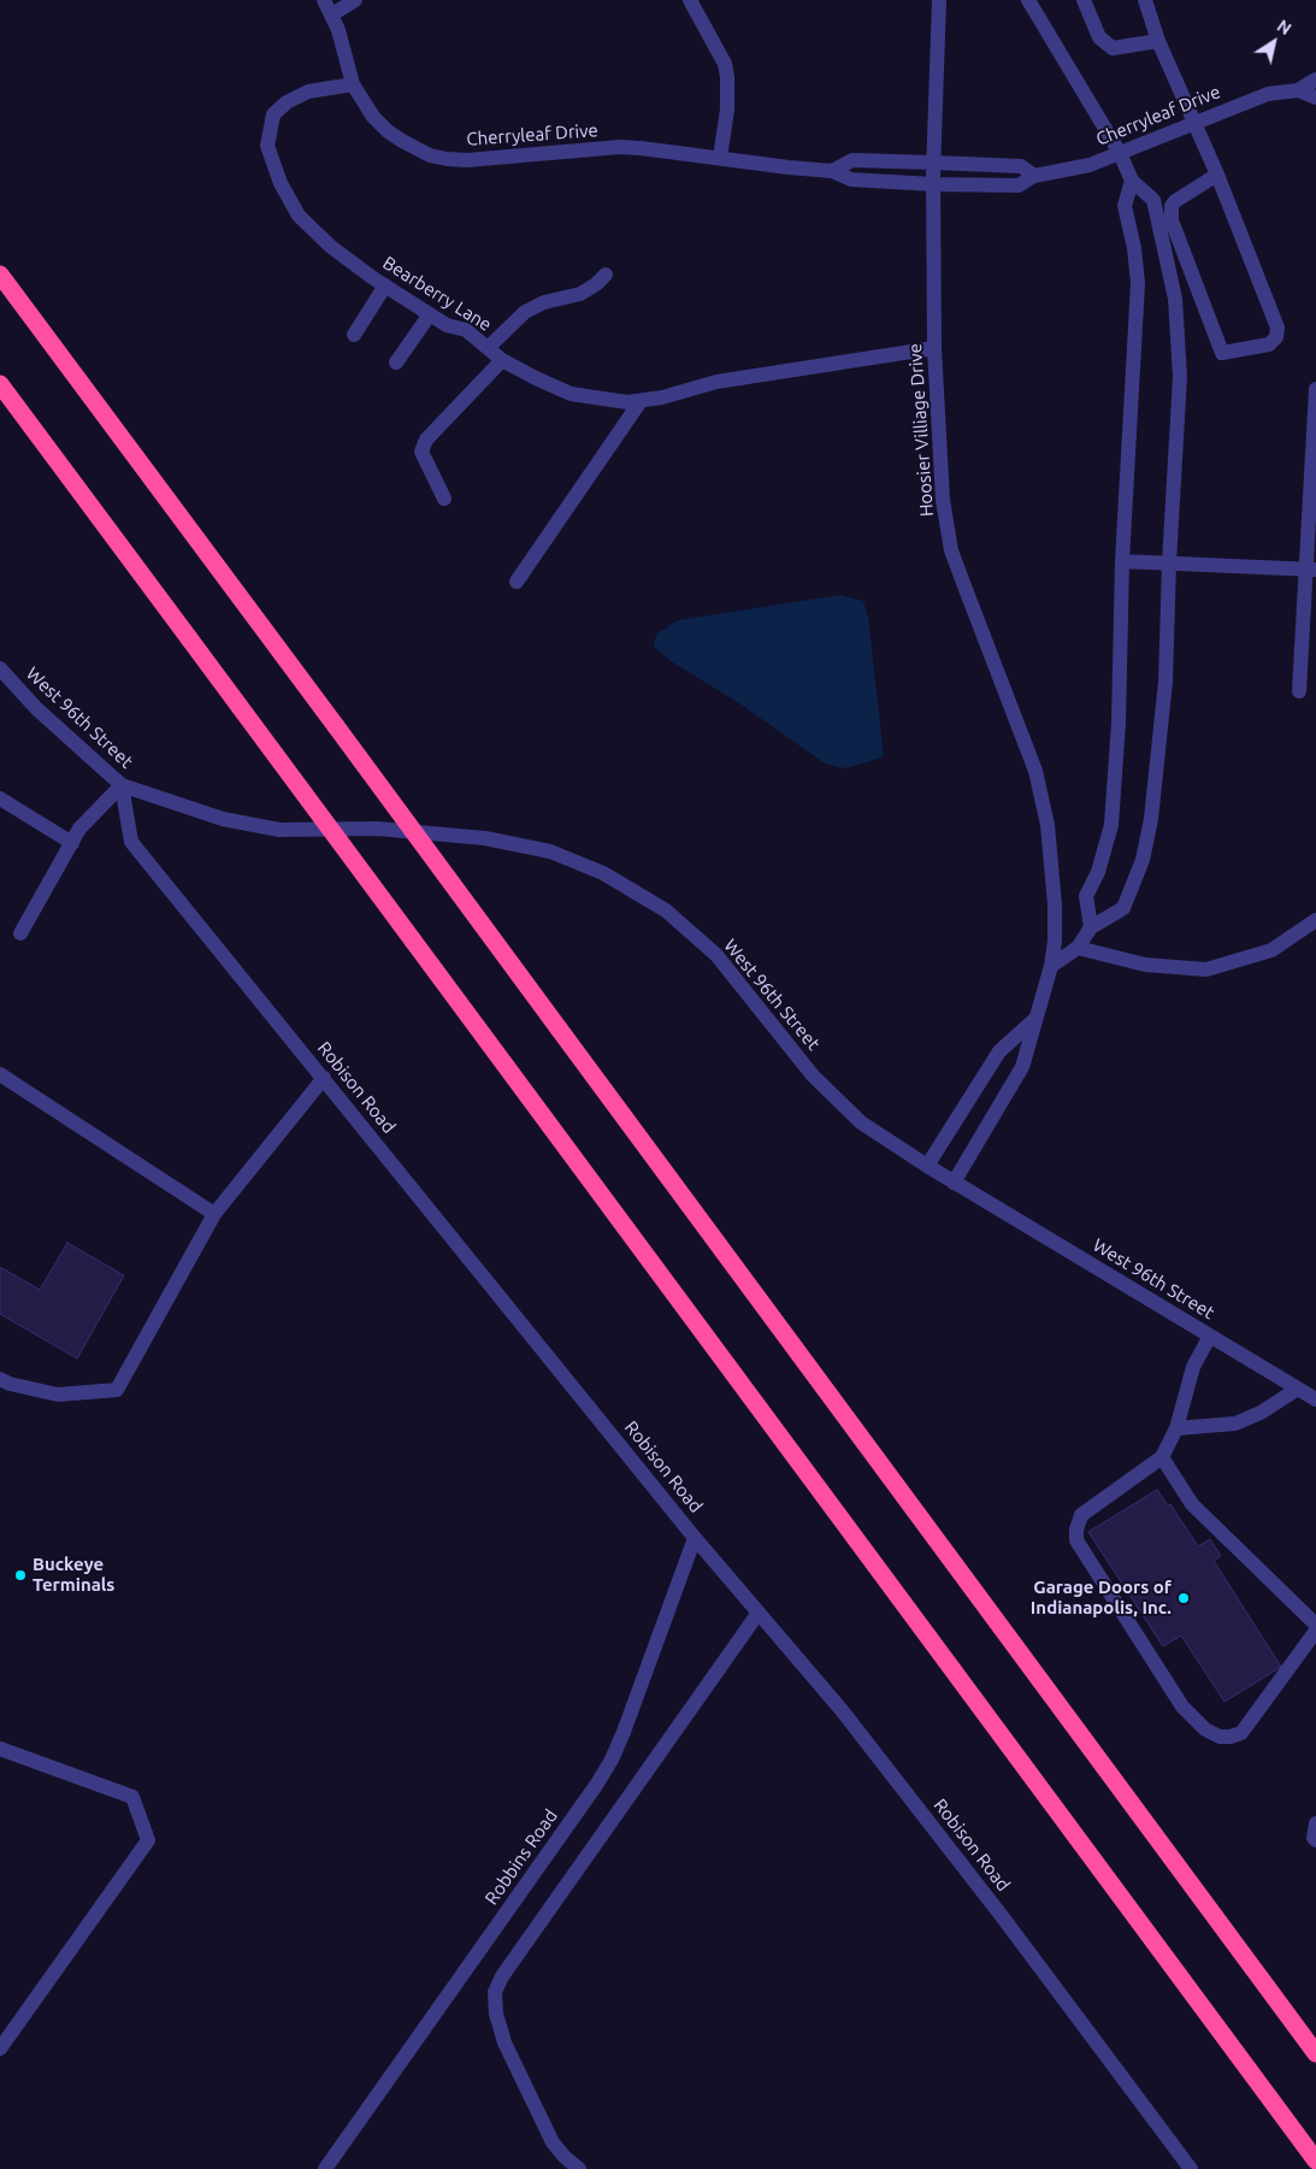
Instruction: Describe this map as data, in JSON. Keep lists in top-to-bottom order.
{
  "streets": {
    "street": [
      "Cherryleaf Drive",
      "Bearberry Lane",
      "Hoosier Villiage Drive",
      "West 96th Street",
      "Robison Road",
      "Robbins Road"
    ]
  },
  "crossings": [
    ["Cherryleaf Drive", "Bearberry Lane"],
    ["Cherryleaf Drive", "Hoosier Villiage Drive"],
    ["Bearberry Lane", "Hoosier Villiage Drive"],
    ["Hoosier Villiage Drive", "West 96th Street"],
    ["West 96th Street", "Robison Road"],
    ["Robison Road", "Robbins Road"]
  ],
  "places": ["Buckeye Terminals", "Garage Doors of Indianapolis, Inc."],
  "north": "top right"
}
